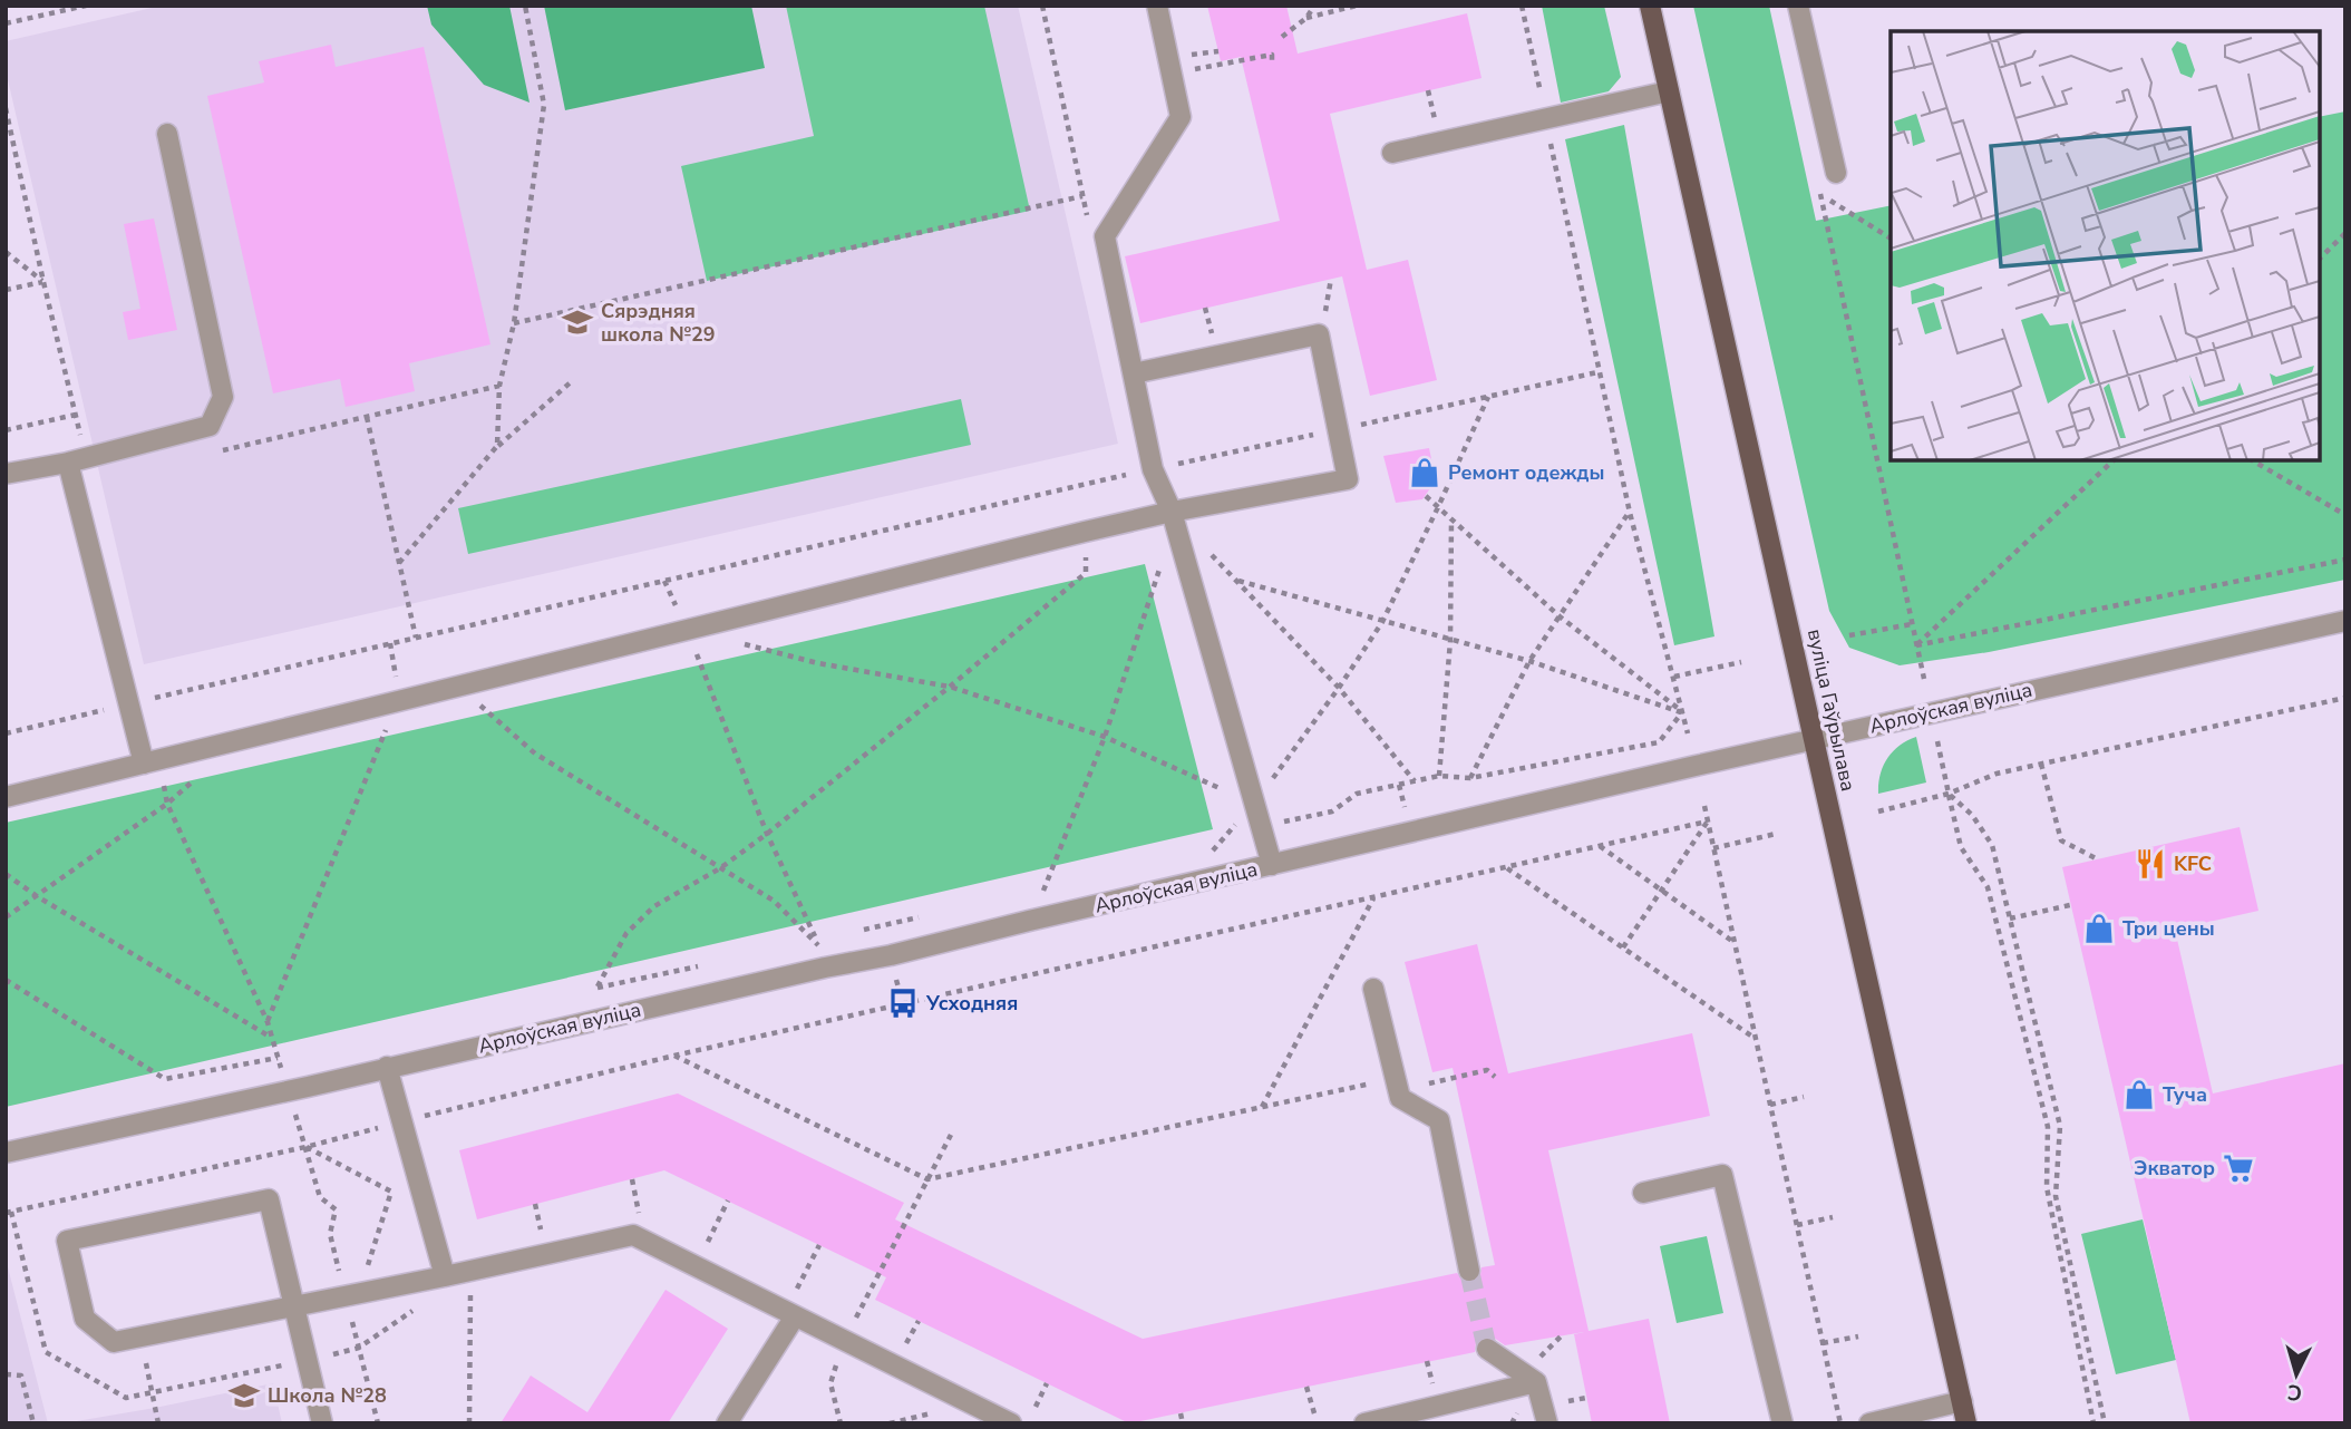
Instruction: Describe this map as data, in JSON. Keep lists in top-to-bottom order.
{
  "streets": {
    "main road": ["вуліца Гаўрылава"],
    "street": ["Арлоўская вуліца"]
  },
  "crossings": [
    ["Арлоўская вуліца", "вуліца Гаўрылава"]
  ],
  "places": {
    "school or university": ["Сярэдняя школа №29", "Школа №28"],
    "shop": ["Ремонт одежды", "Три цены", "Туча"],
    "restaurant": ["KFC"],
    "bus stop": ["Усходняя"],
    "supermarket": ["Экватор"]
  },
  "north": "bottom"
}
